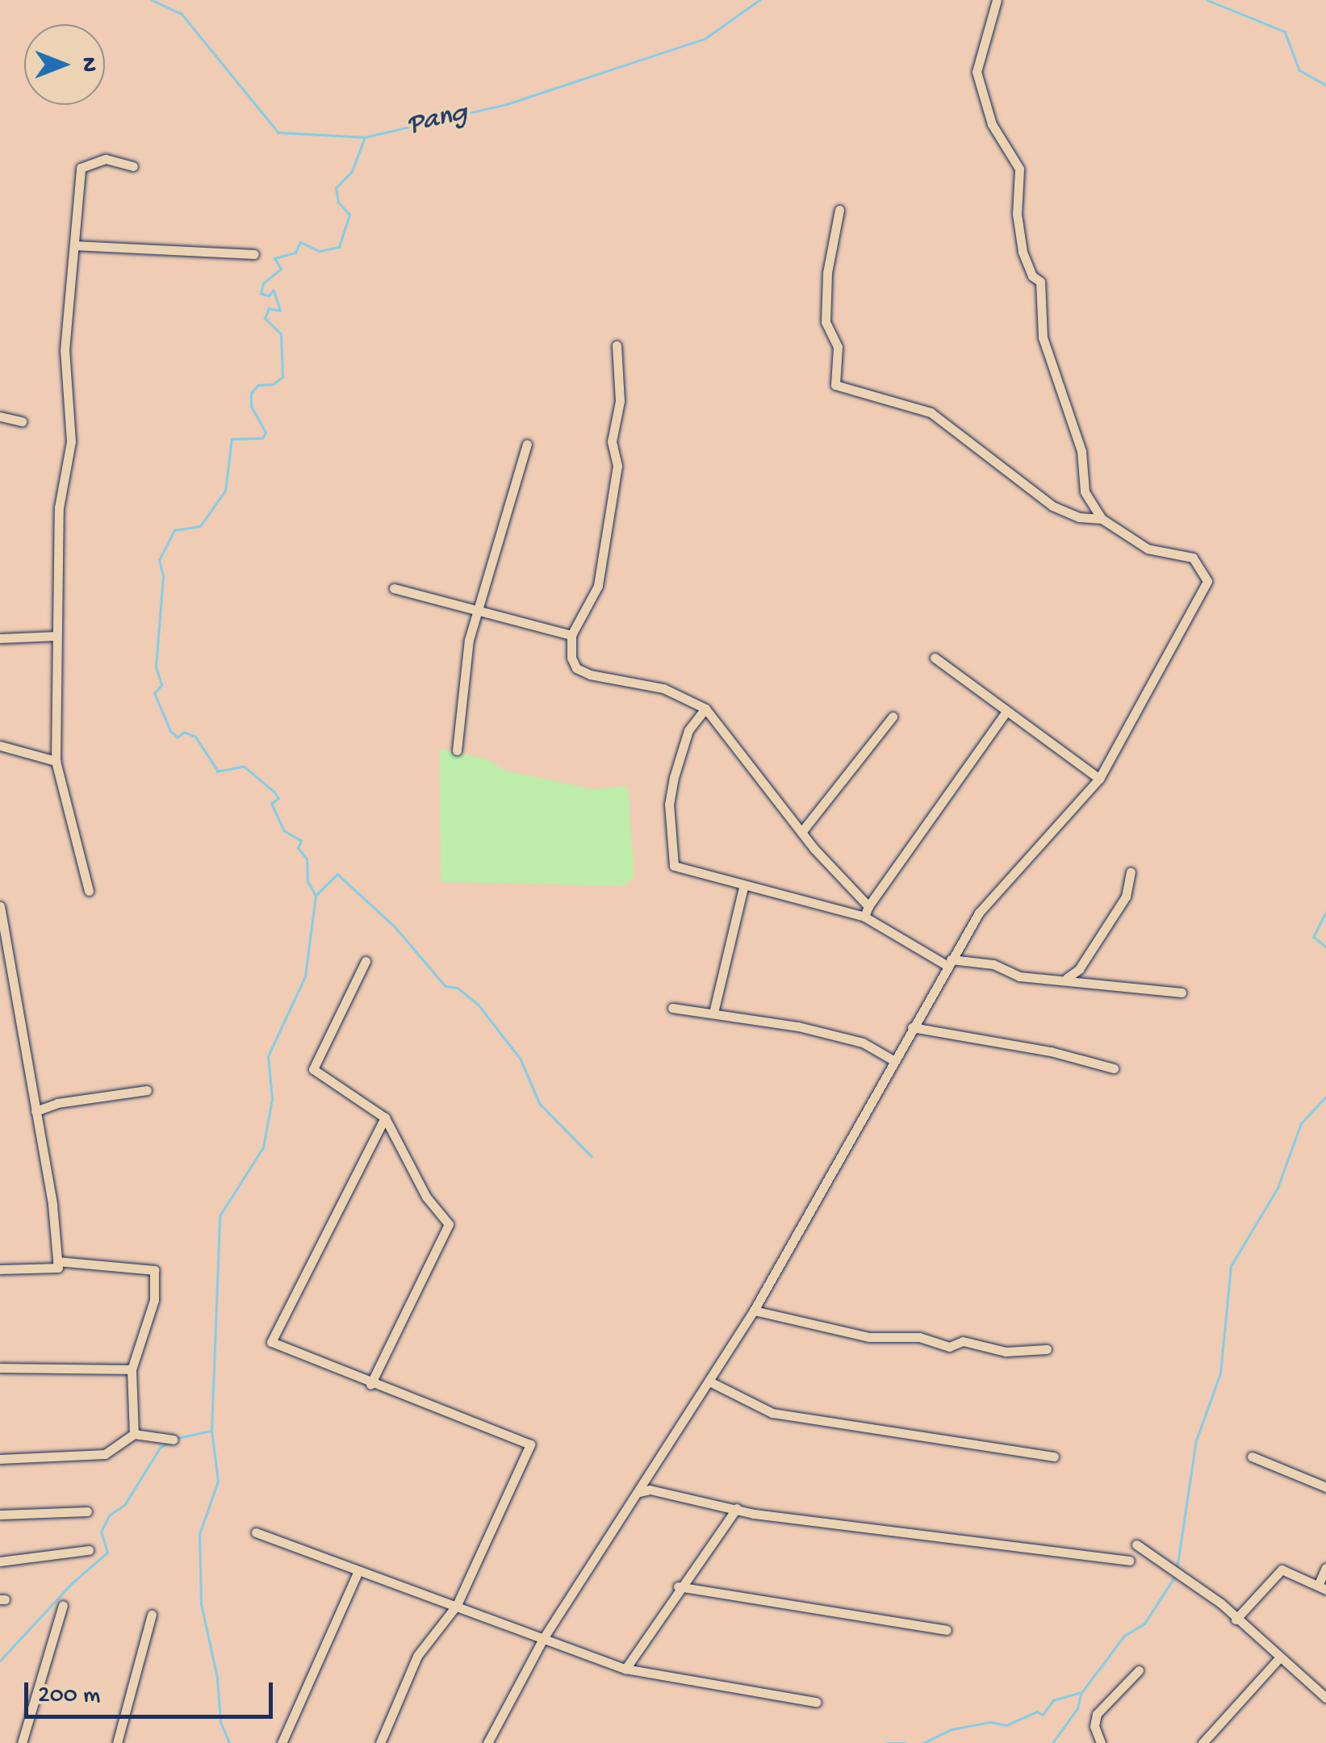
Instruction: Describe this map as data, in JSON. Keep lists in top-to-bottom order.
{
  "water": ["Pang"],
  "scale_bar": "200 m",
  "north": "right"
}
